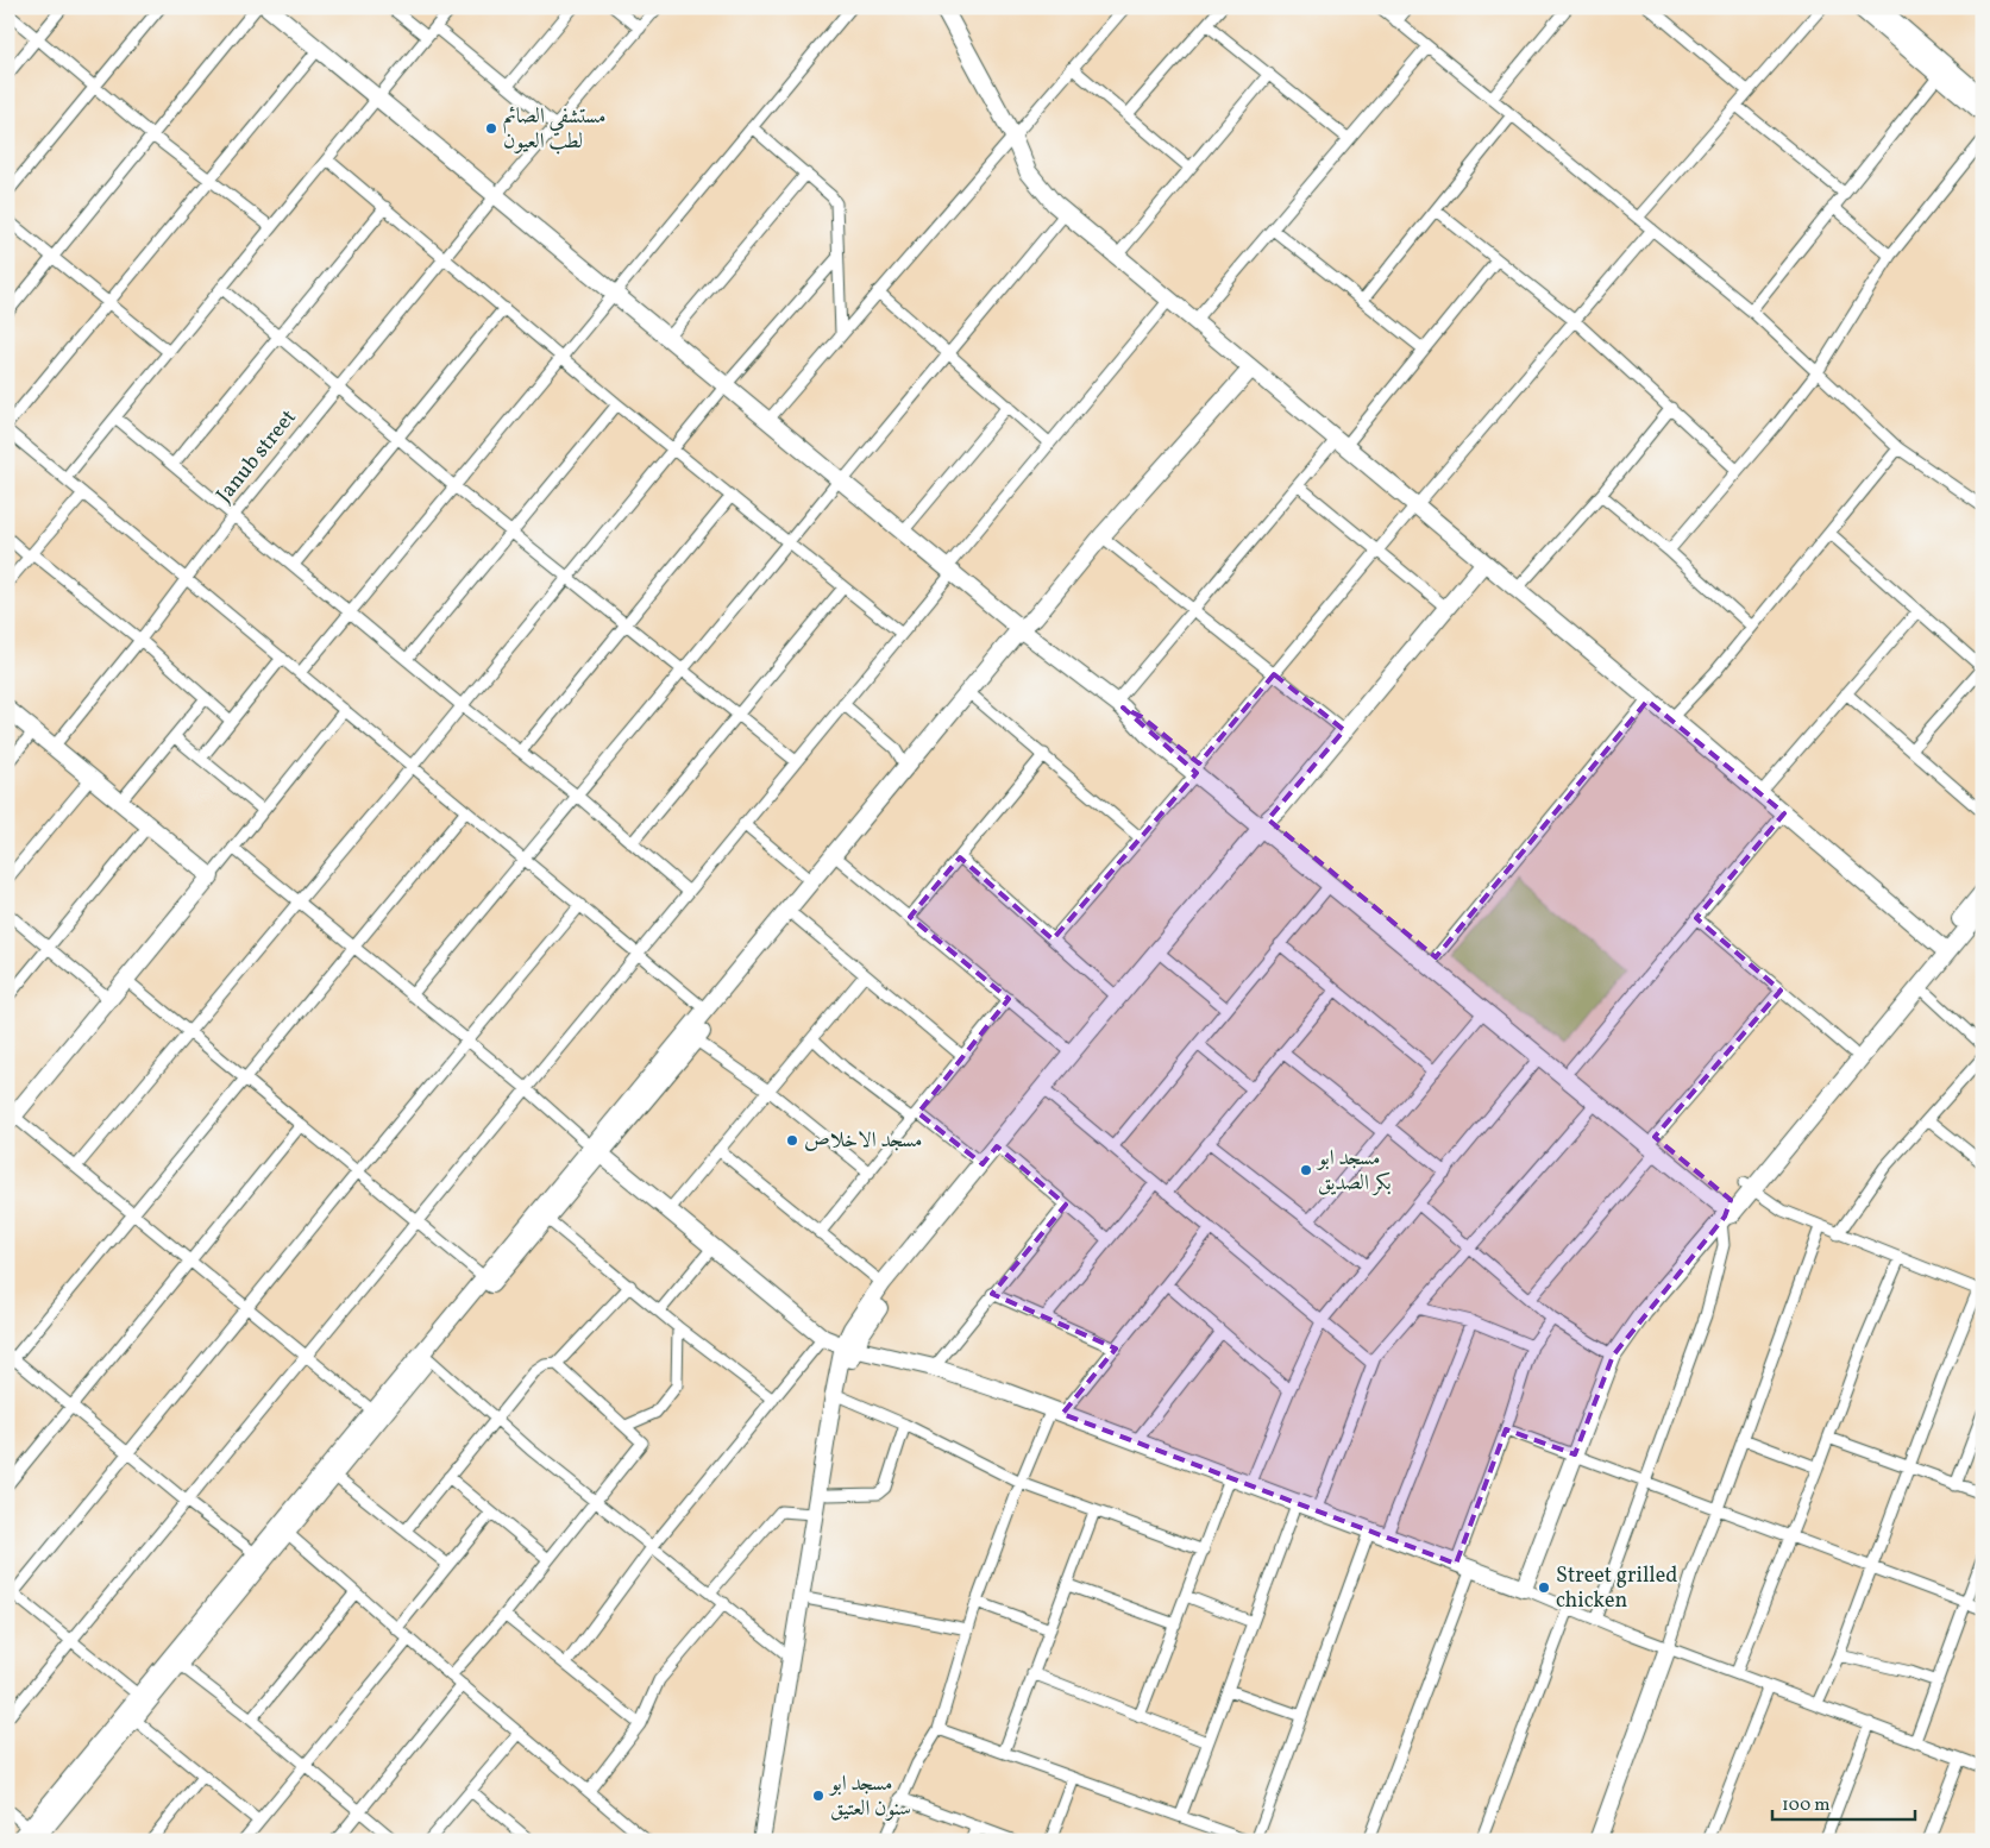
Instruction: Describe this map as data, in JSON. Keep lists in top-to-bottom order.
{
  "streets": {
    "street": ["Janub street"]
  },
  "places": [
    "مستشفي الصائم لطب العيون",
    "مسجد الاخلاص",
    "مسجد ابو بكر الصديق",
    "Street grilled chicken",
    "مسجد ابو سنون العتيق"
  ],
  "scale_bar": "100 m"
}
